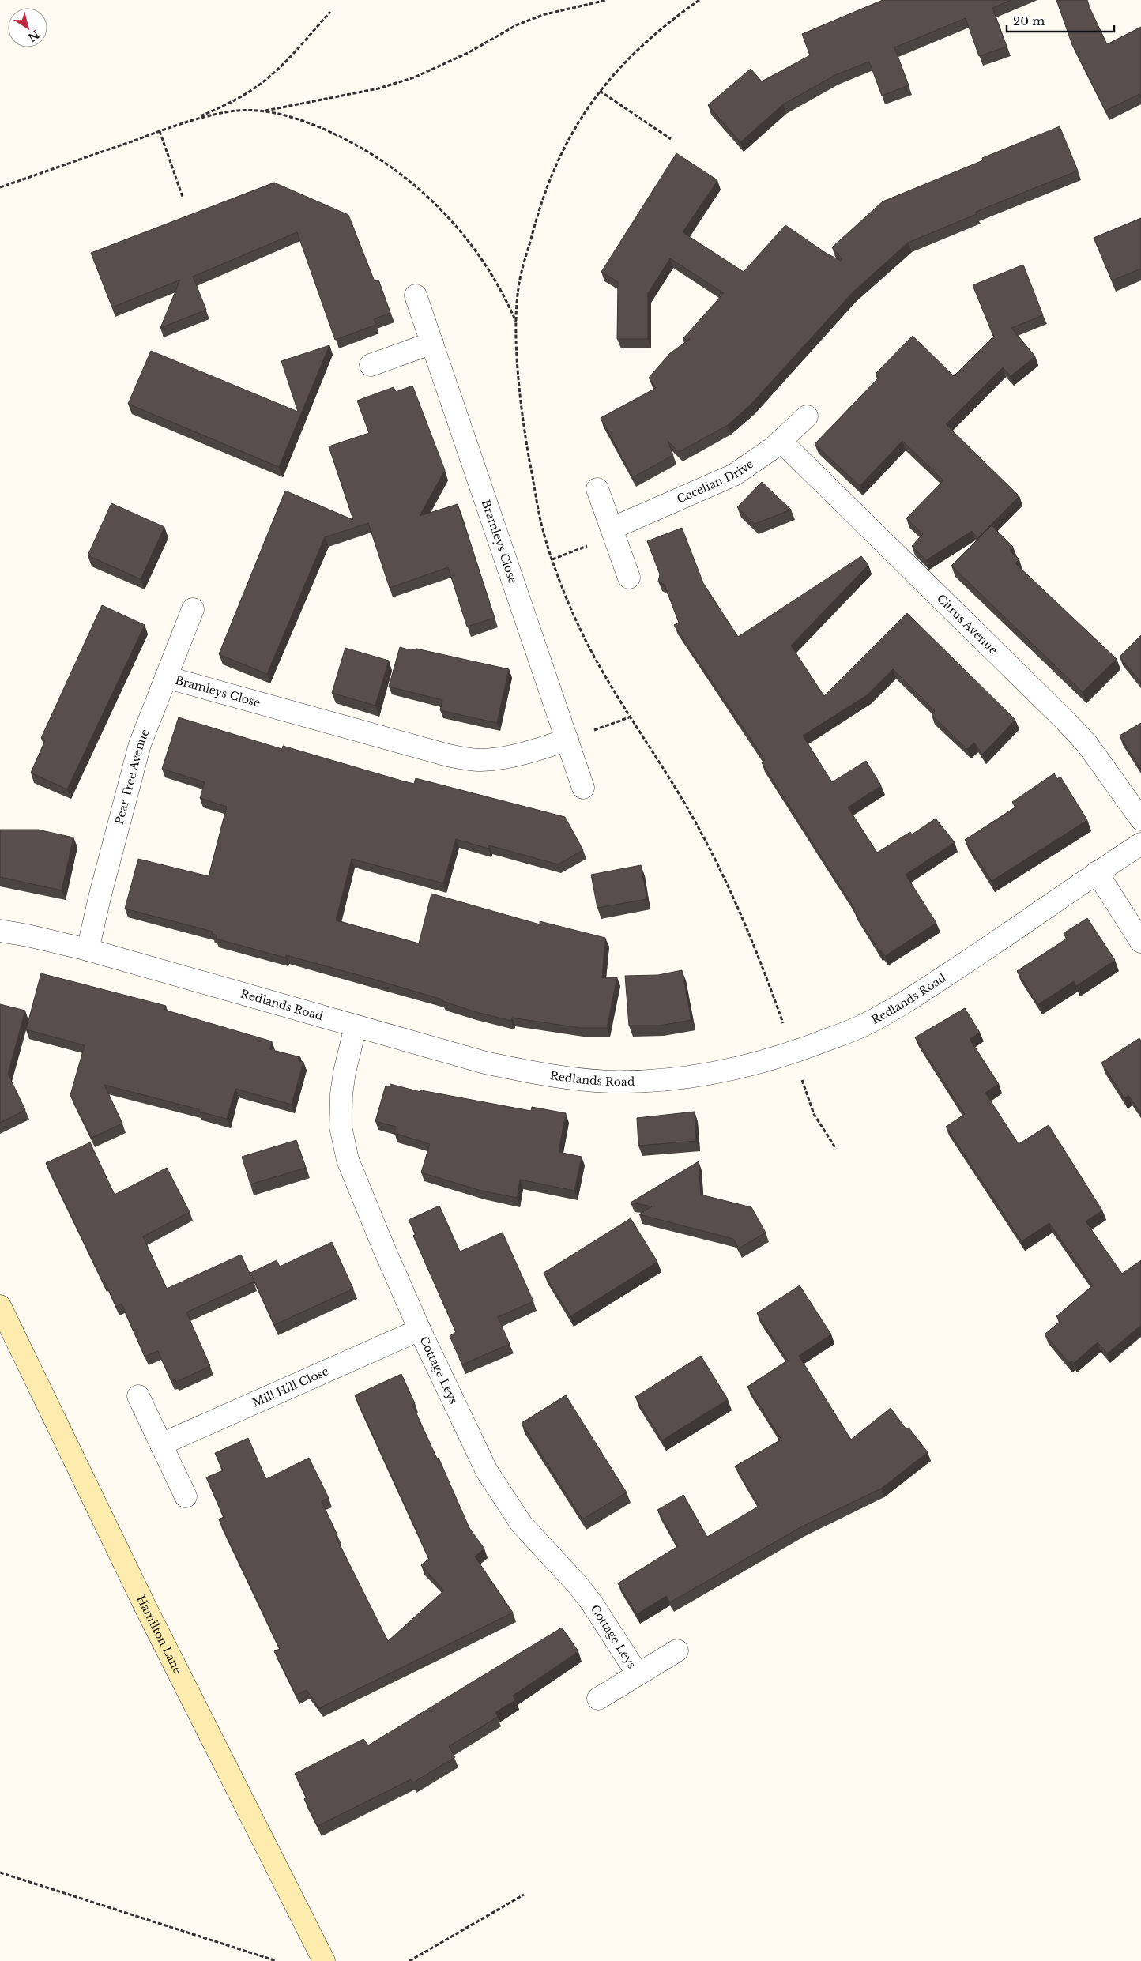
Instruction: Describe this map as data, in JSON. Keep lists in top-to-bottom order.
{
  "streets": {
    "street": [
      "Cecelian Drive",
      "Bramleys Close",
      "Citrus Avenue",
      "Pear Tree Avenue",
      "Redlands Road",
      "Cottage Leys",
      "Mill Hill Close",
      "Hamilton Lane"
    ]
  },
  "crossings": [
    ["Cecelian Drive", "Citrus Avenue"],
    ["Bramleys Close", "Pear Tree Avenue"],
    ["Pear Tree Avenue", "Redlands Road"],
    ["Redlands Road", "Cottage Leys"],
    ["Cottage Leys", "Mill Hill Close"]
  ],
  "scale_bar": "20 m",
  "north": "bottom right"
}
